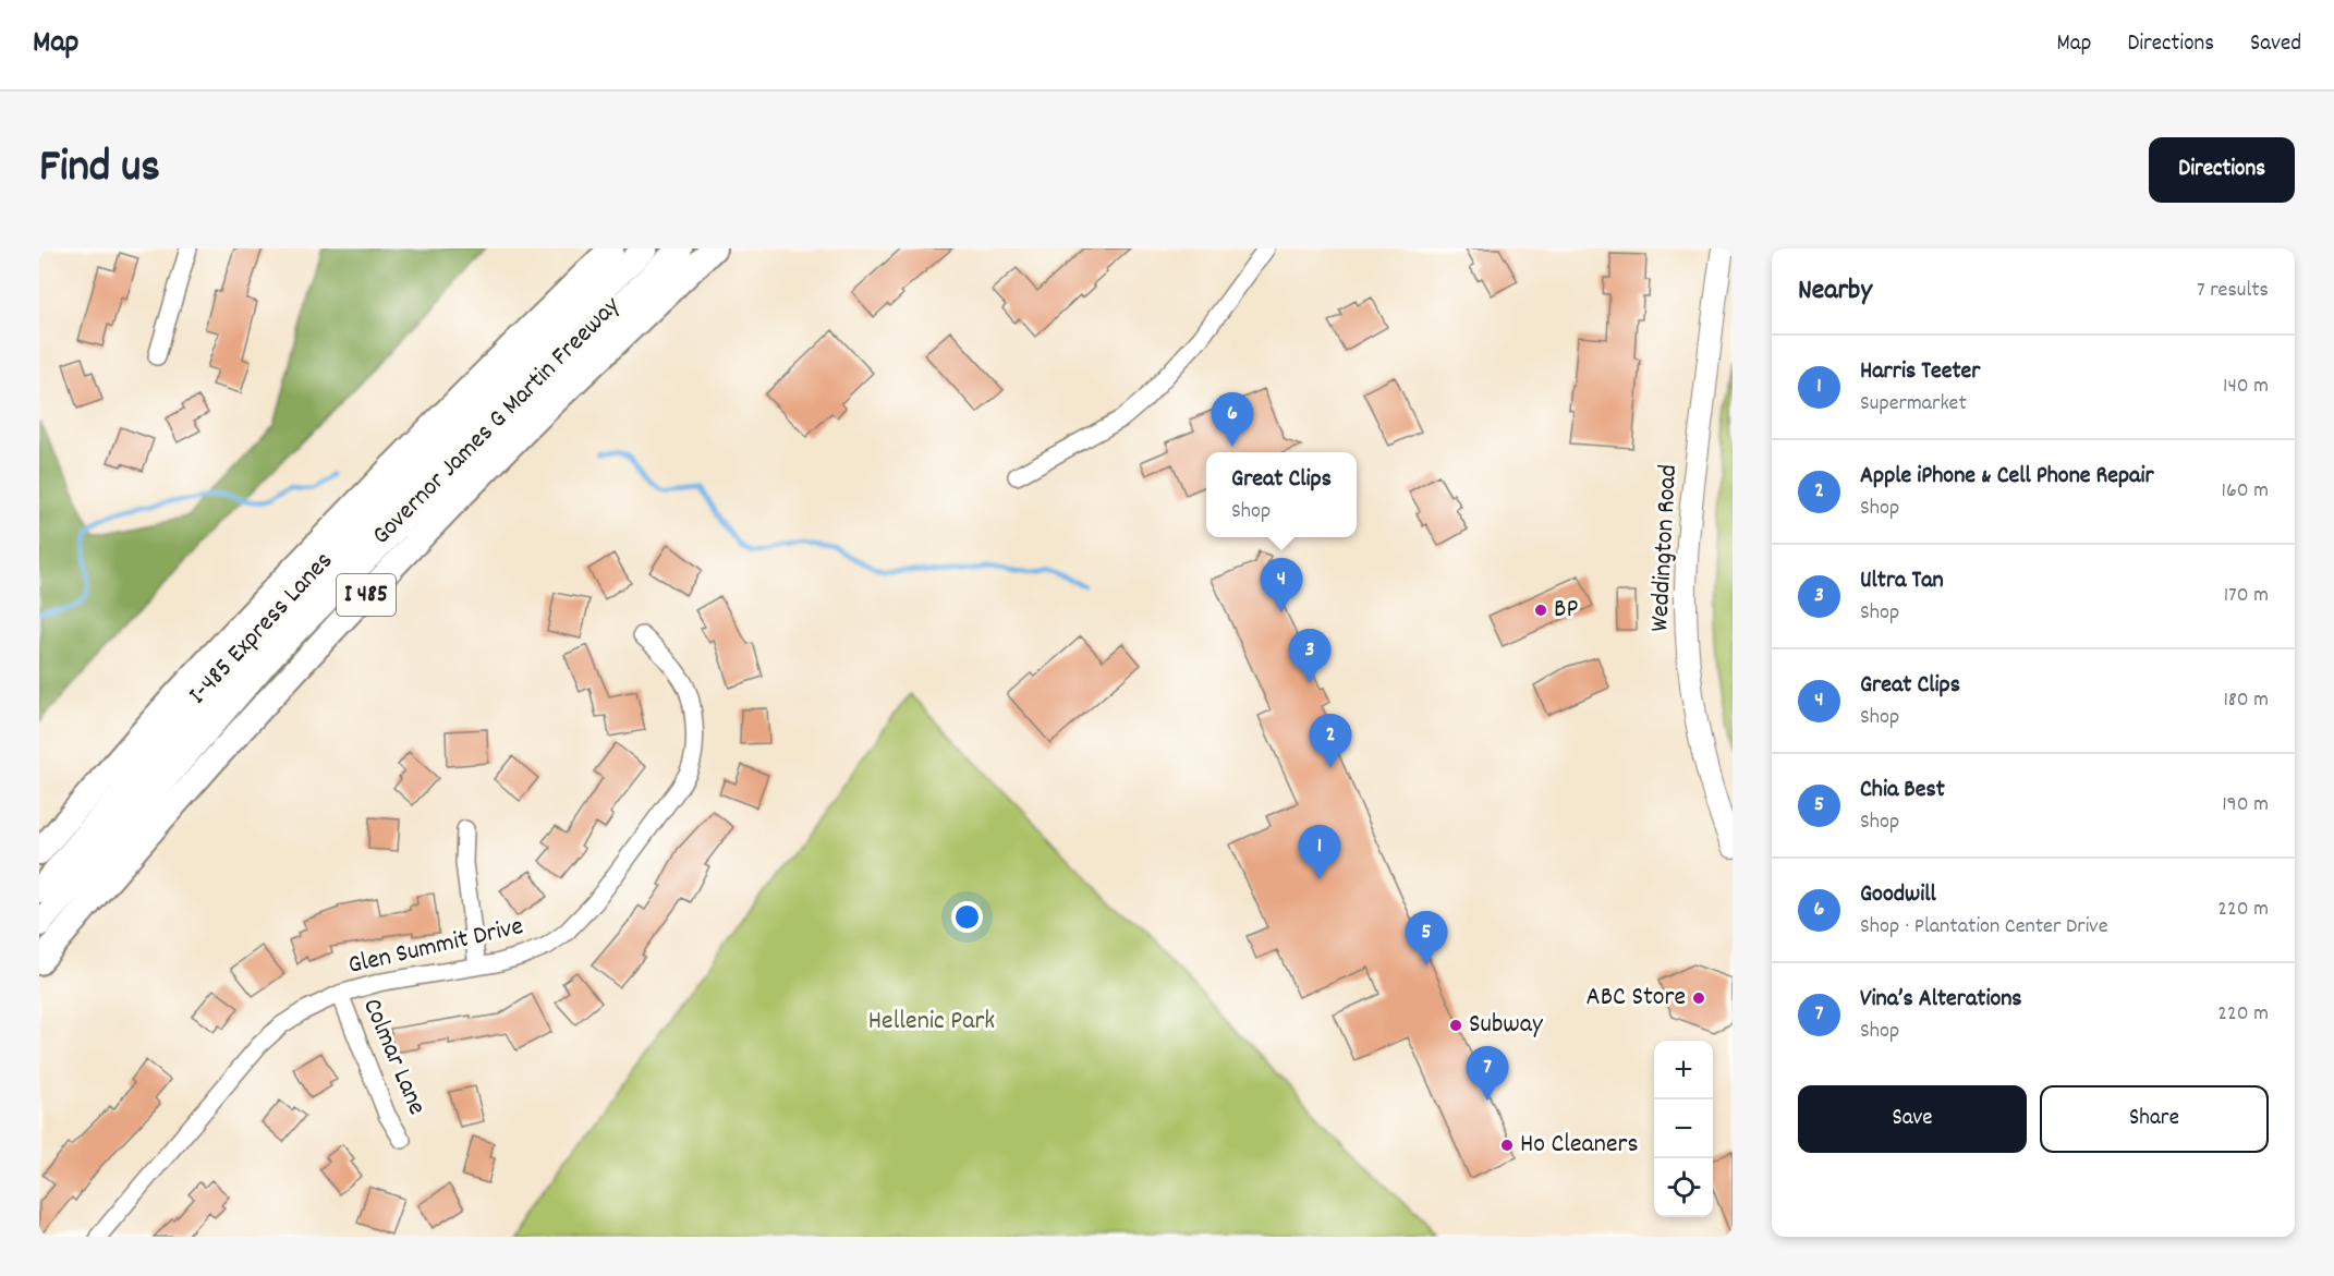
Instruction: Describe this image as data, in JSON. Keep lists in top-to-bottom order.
{
  "streets": {
    "highway": ["Governor James G Martin Freeway", "I 485", "I-485 Express Lanes"],
    "main road": ["Weddington Road"],
    "street": ["Glen Summit Drive", "Colmar Lane"]
  },
  "crossings": [
    ["Glen Summit Drive", "Colmar Lane"]
  ],
  "parks": ["Hellenic Park"],
  "places": [
    "BP",
    "ABC Store",
    "Subway",
    "Ho Cleaners"
  ],
  "page": {
    "header": "Map",
    "nav": ["Map", "Directions", "Saved"],
    "title": "Find us",
    "buttons": [
      "Directions",
      ["Save", "Share"]
    ],
    "heading": ["Nearby", "7 results"],
    "list": [
      {
        "mark": "1",
        "name": "Harris Teeter",
        "note": "Supermarket",
        "value": "140 m"
      },
      {
        "mark": "2",
        "name": "Apple iPhone & Cell Phone Repair",
        "note": "Shop",
        "value": "160 m"
      },
      {
        "mark": "3",
        "name": "Ultra Tan",
        "note": "Shop",
        "value": "170 m"
      },
      {
        "mark": "4",
        "name": "Great Clips",
        "note": "Shop",
        "value": "180 m"
      },
      {
        "mark": "5",
        "name": "Chia Best",
        "note": "Shop",
        "value": "190 m"
      },
      {
        "mark": "6",
        "name": "Goodwill",
        "note": "Shop · Plantation Center Drive",
        "value": "220 m"
      },
      {
        "mark": "7",
        "name": "Vina’s Alterations",
        "note": "Shop",
        "value": "220 m"
      }
    ],
    "pins": [
      "6",
      "4",
      "3",
      "2",
      "1",
      "5",
      "7"
    ],
    "popup": ["Great Clips", "Shop"],
    "map_buttons": ["+", "−"]
  }
}
